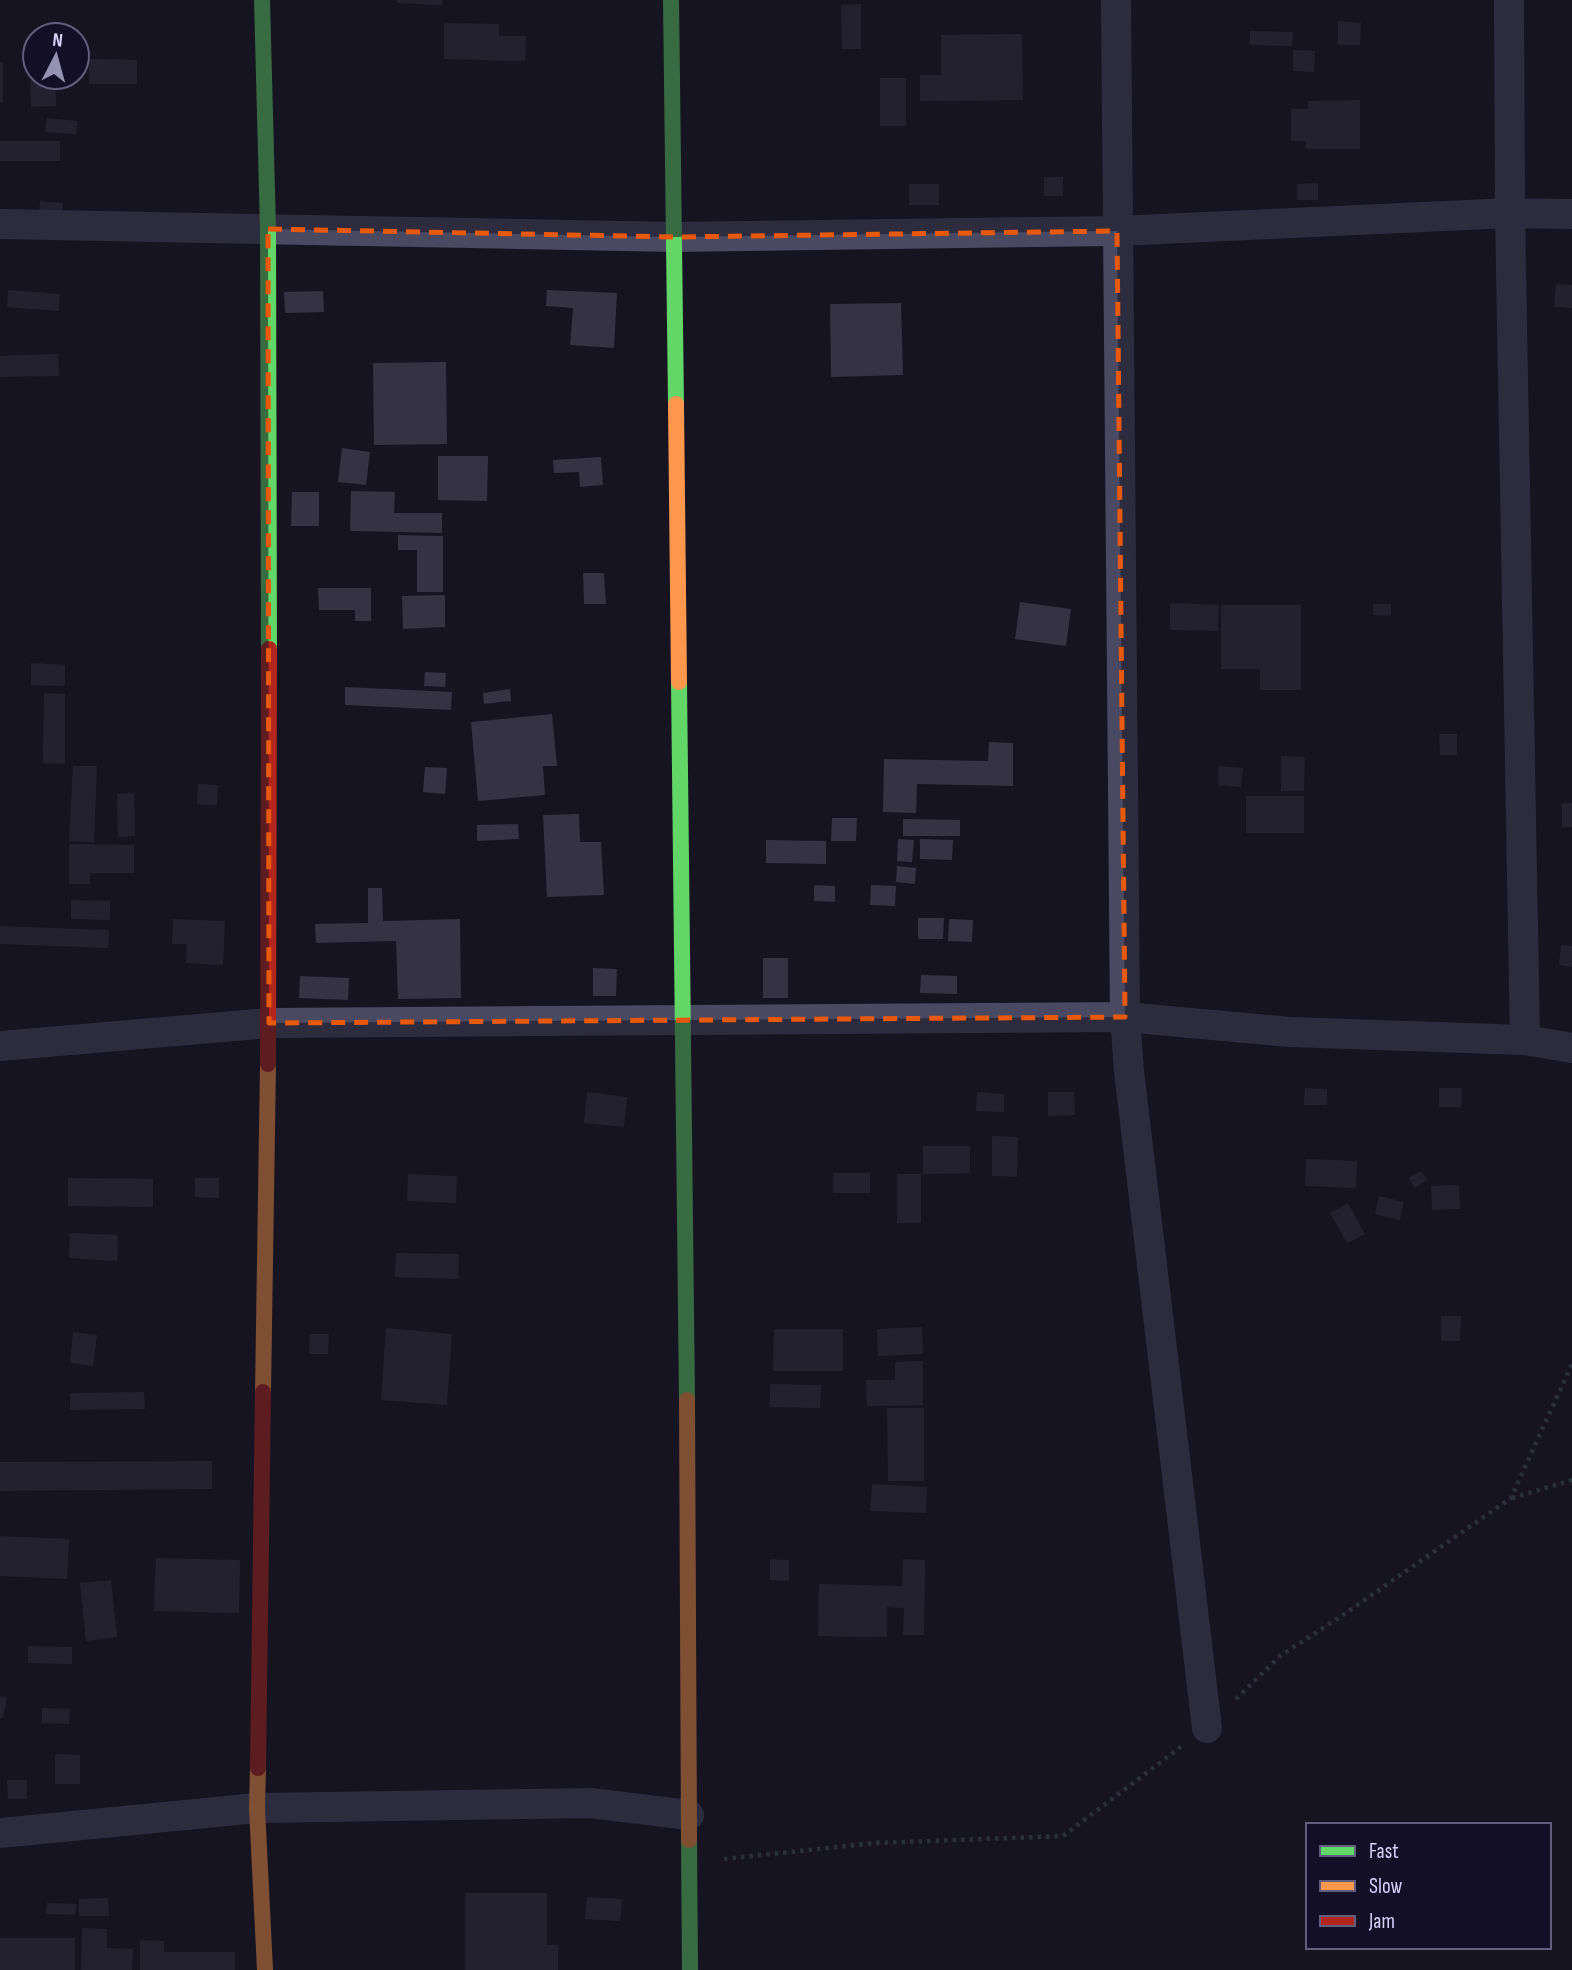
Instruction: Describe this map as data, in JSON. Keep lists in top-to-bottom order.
{
  "legend": ["Fast", "Slow", "Jam"],
  "north": "top"
}
